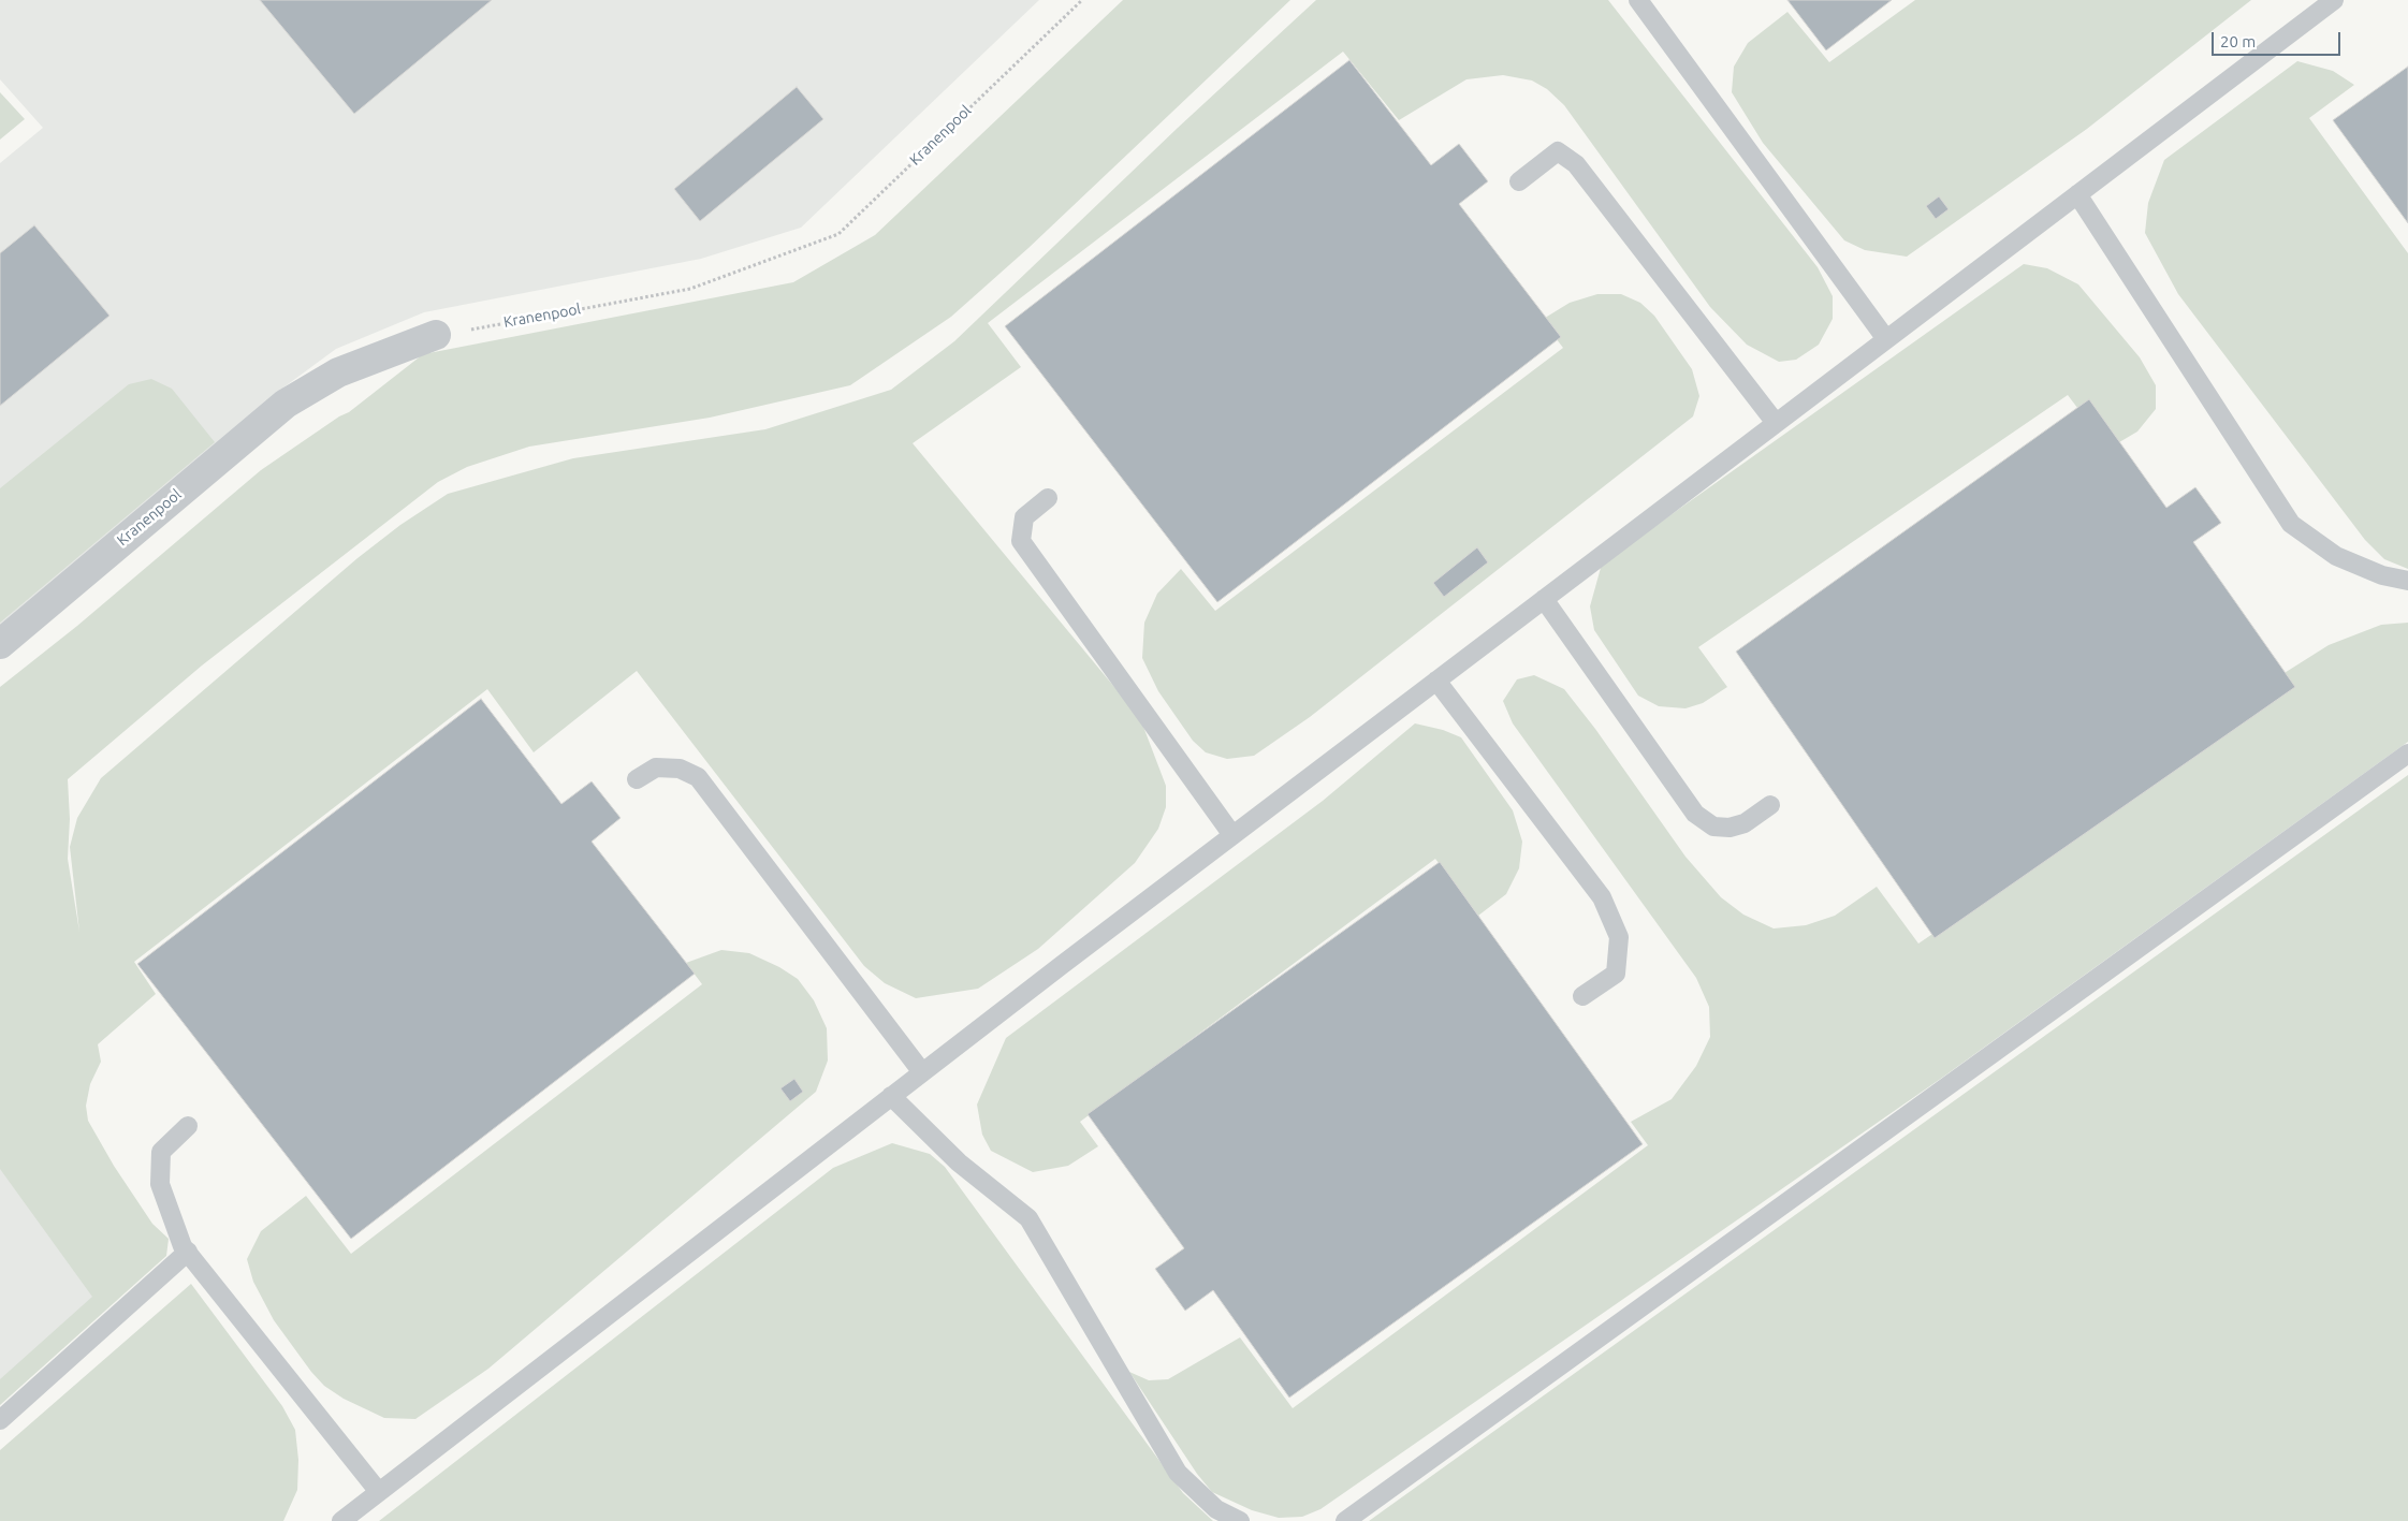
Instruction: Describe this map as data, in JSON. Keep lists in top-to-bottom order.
{
  "streets": {
    "street": ["Kranenpool"]
  },
  "scale_bar": "20 m"
}
